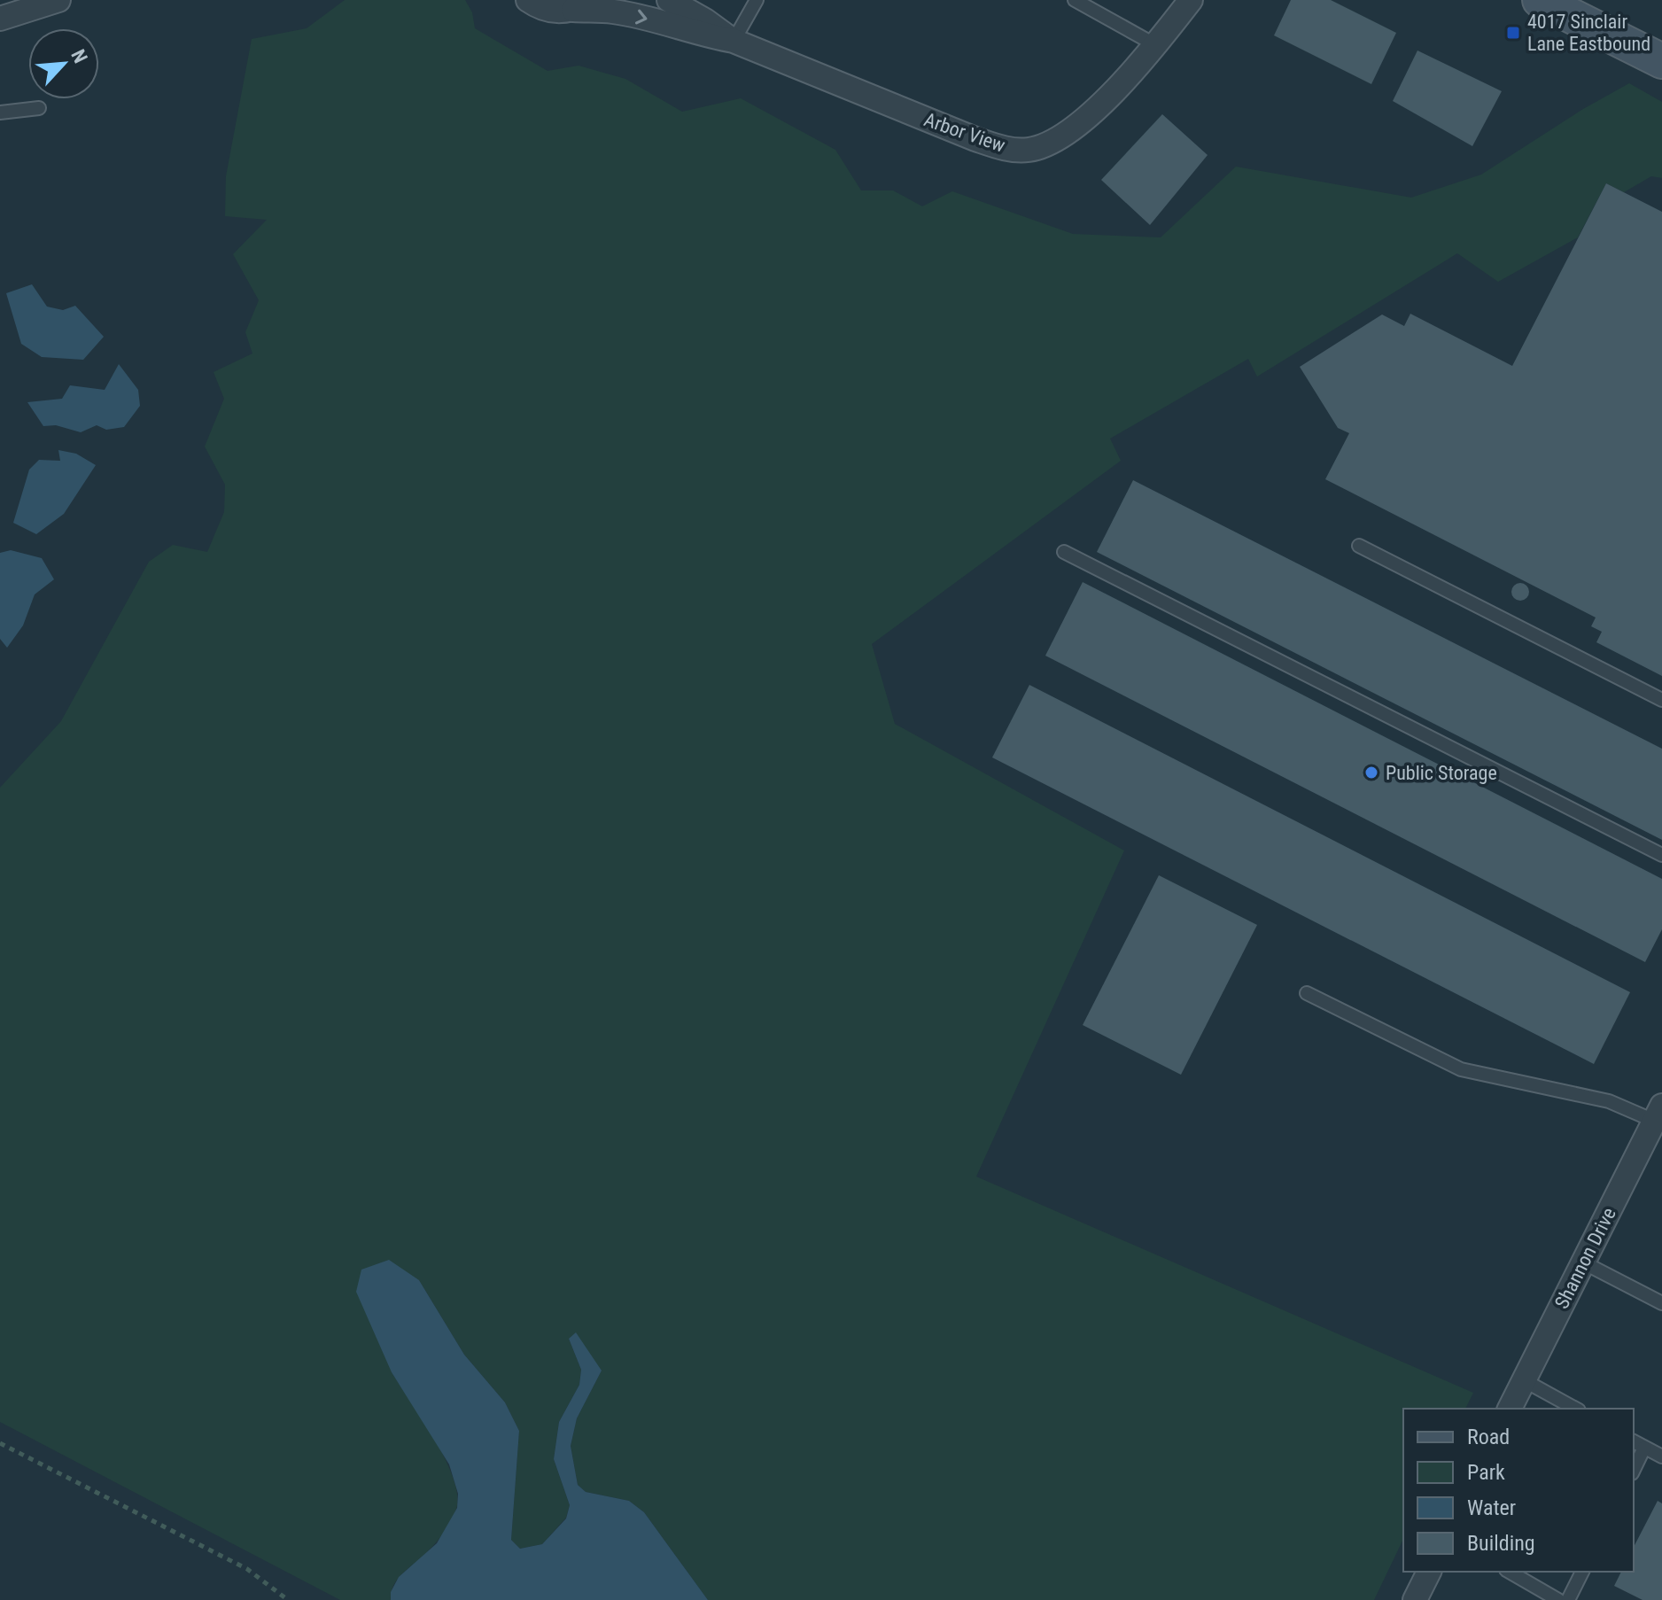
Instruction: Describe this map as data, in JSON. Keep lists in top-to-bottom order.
{
  "streets": {
    "street": ["Arbor View", "Shannon Drive"]
  },
  "places": {
    "transit": ["4017 Sinclair Lane Eastbound"],
    "other": ["Public Storage"]
  },
  "legend": [
    "Road",
    "Park",
    "Water",
    "Building"
  ],
  "north": "top right"
}
